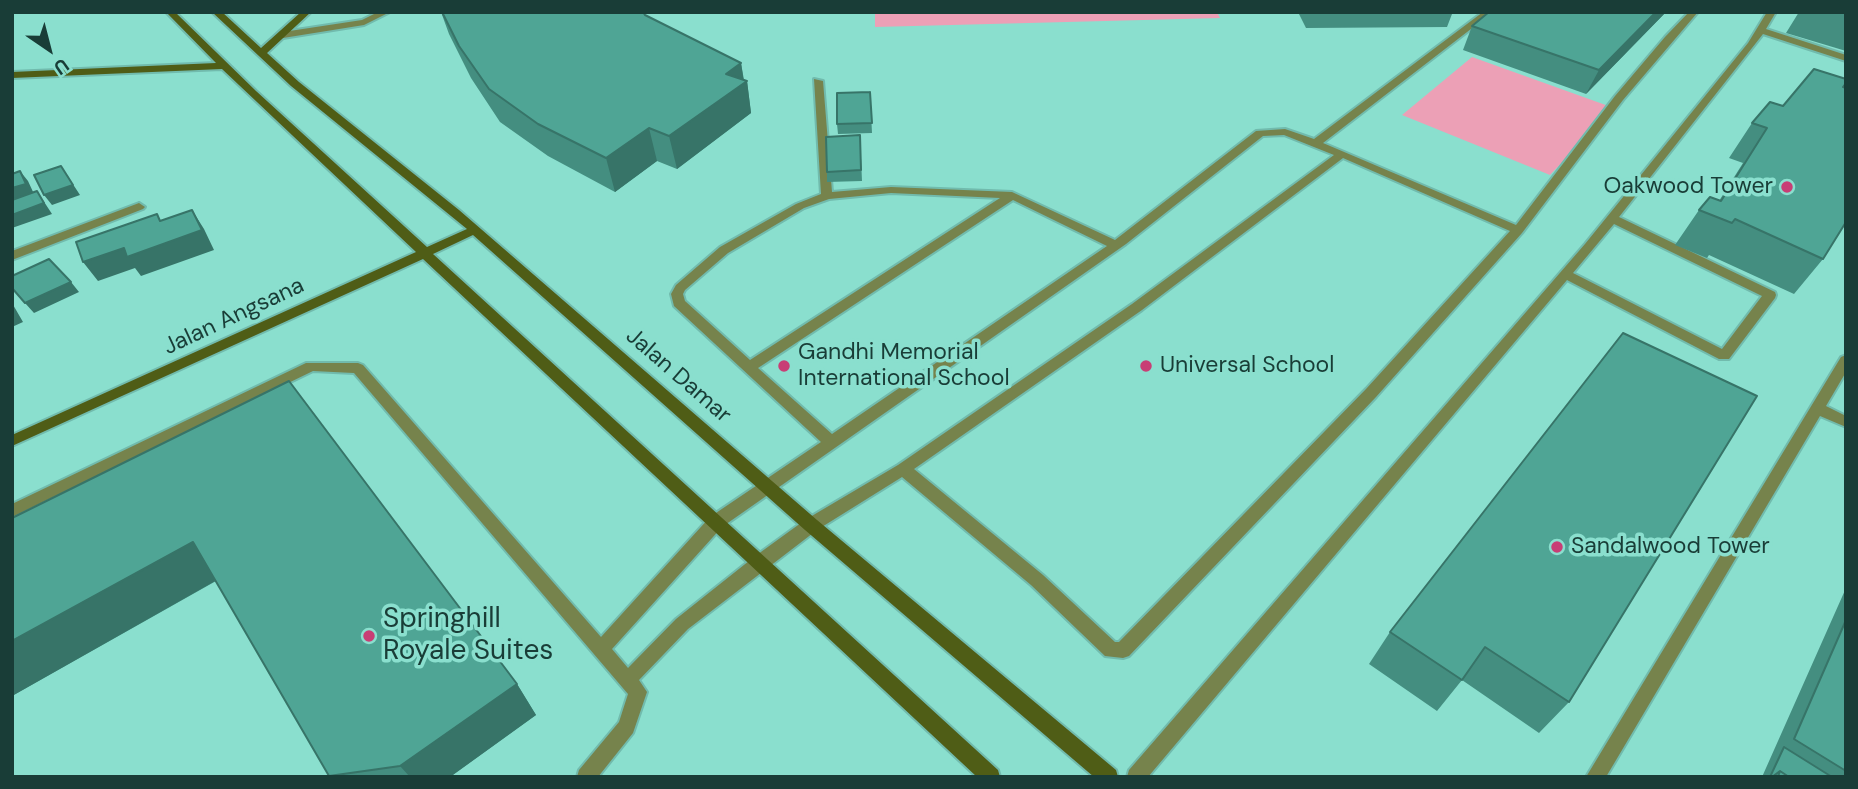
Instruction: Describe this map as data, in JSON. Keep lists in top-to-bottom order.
{
  "streets": {
    "street": ["Jalan Angsana", "Jalan Damar"]
  },
  "crossings": [
    ["Jalan Angsana", "Jalan Damar"]
  ],
  "places": [
    "Oakwood Tower",
    "Gandhi Memorial International School",
    "Universal School",
    "Sandalwood Tower",
    "Springhill Royale Suites"
  ],
  "north": "bottom right"
}
